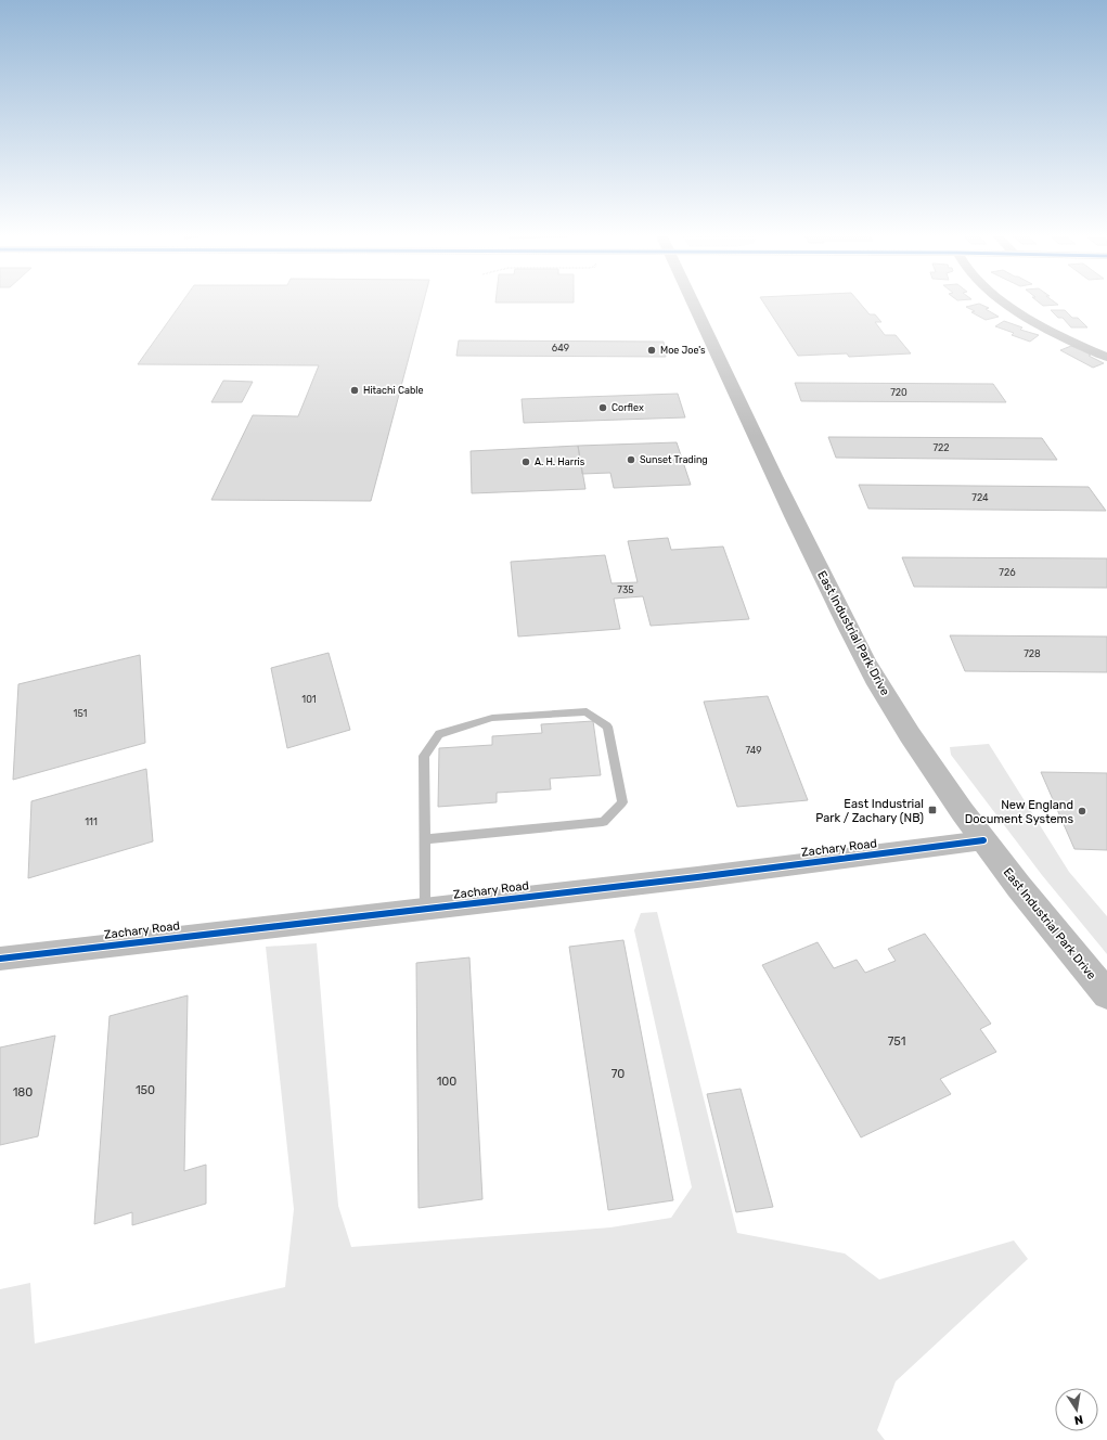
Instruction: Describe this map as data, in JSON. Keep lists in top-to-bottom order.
{
  "streets": {
    "street": ["East Industrial Park Drive", "Zachary Road"]
  },
  "crossings": [
    ["East Industrial Park Drive", "Zachary Road"]
  ],
  "places": {
    "other": [
      "Moe Joe's",
      "Hitachi Cable",
      "Corflex",
      "Sunset Trading",
      "A. H. Harris",
      "New England Document Systems"
    ],
    "transit": ["East Industrial Park / Zachary (NB)"]
  },
  "house_numbers": [
    "649",
    "720",
    "722",
    "724",
    "726",
    "735",
    "728",
    "101",
    "151",
    "749",
    "111",
    "751",
    "70",
    "100",
    "150",
    "180"
  ],
  "north": "bottom"
}
